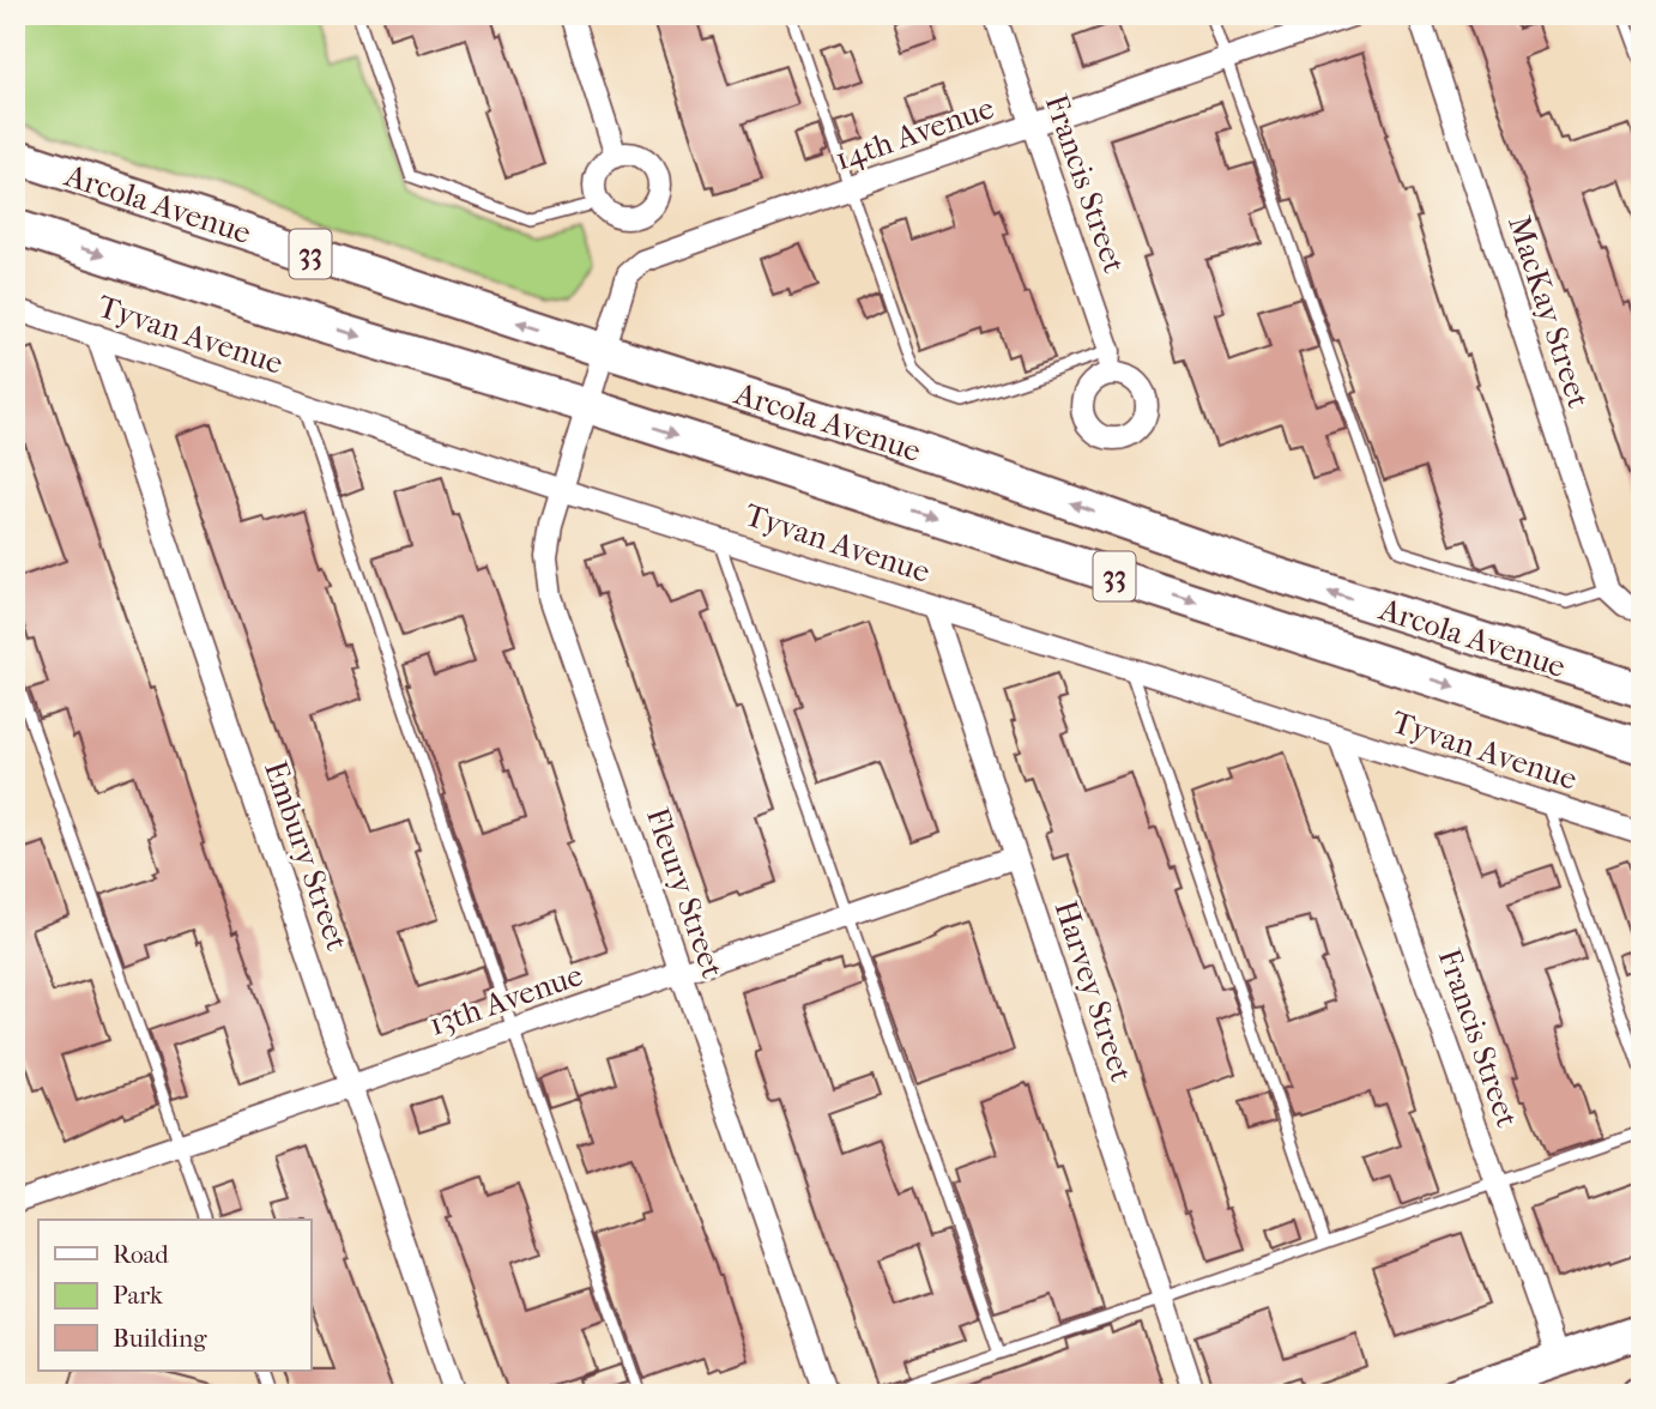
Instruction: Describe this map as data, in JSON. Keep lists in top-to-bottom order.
{
  "streets": {
    "main road": ["Arcola Avenue", "33"],
    "street": [
      "14th Avenue",
      "Francis Street",
      "MacKay Street",
      "Tyvan Avenue",
      "Embury Street",
      "Fleury Street",
      "Harvey Street",
      "13th Avenue"
    ]
  },
  "crossings": [
    ["14th Avenue", "Francis Street"],
    ["14th Avenue", "Arcola Avenue"],
    ["14th Avenue", "Fleury Street"],
    ["Francis Street", "Tyvan Avenue"],
    ["Arcola Avenue", "Fleury Street"],
    ["Tyvan Avenue", "Embury Street"],
    ["Tyvan Avenue", "Fleury Street"],
    ["Tyvan Avenue", "Harvey Street"],
    ["Embury Street", "13th Avenue"],
    ["Fleury Street", "13th Avenue"],
    ["Harvey Street", "13th Avenue"]
  ],
  "legend": ["Road", "Park", "Building"]
}
